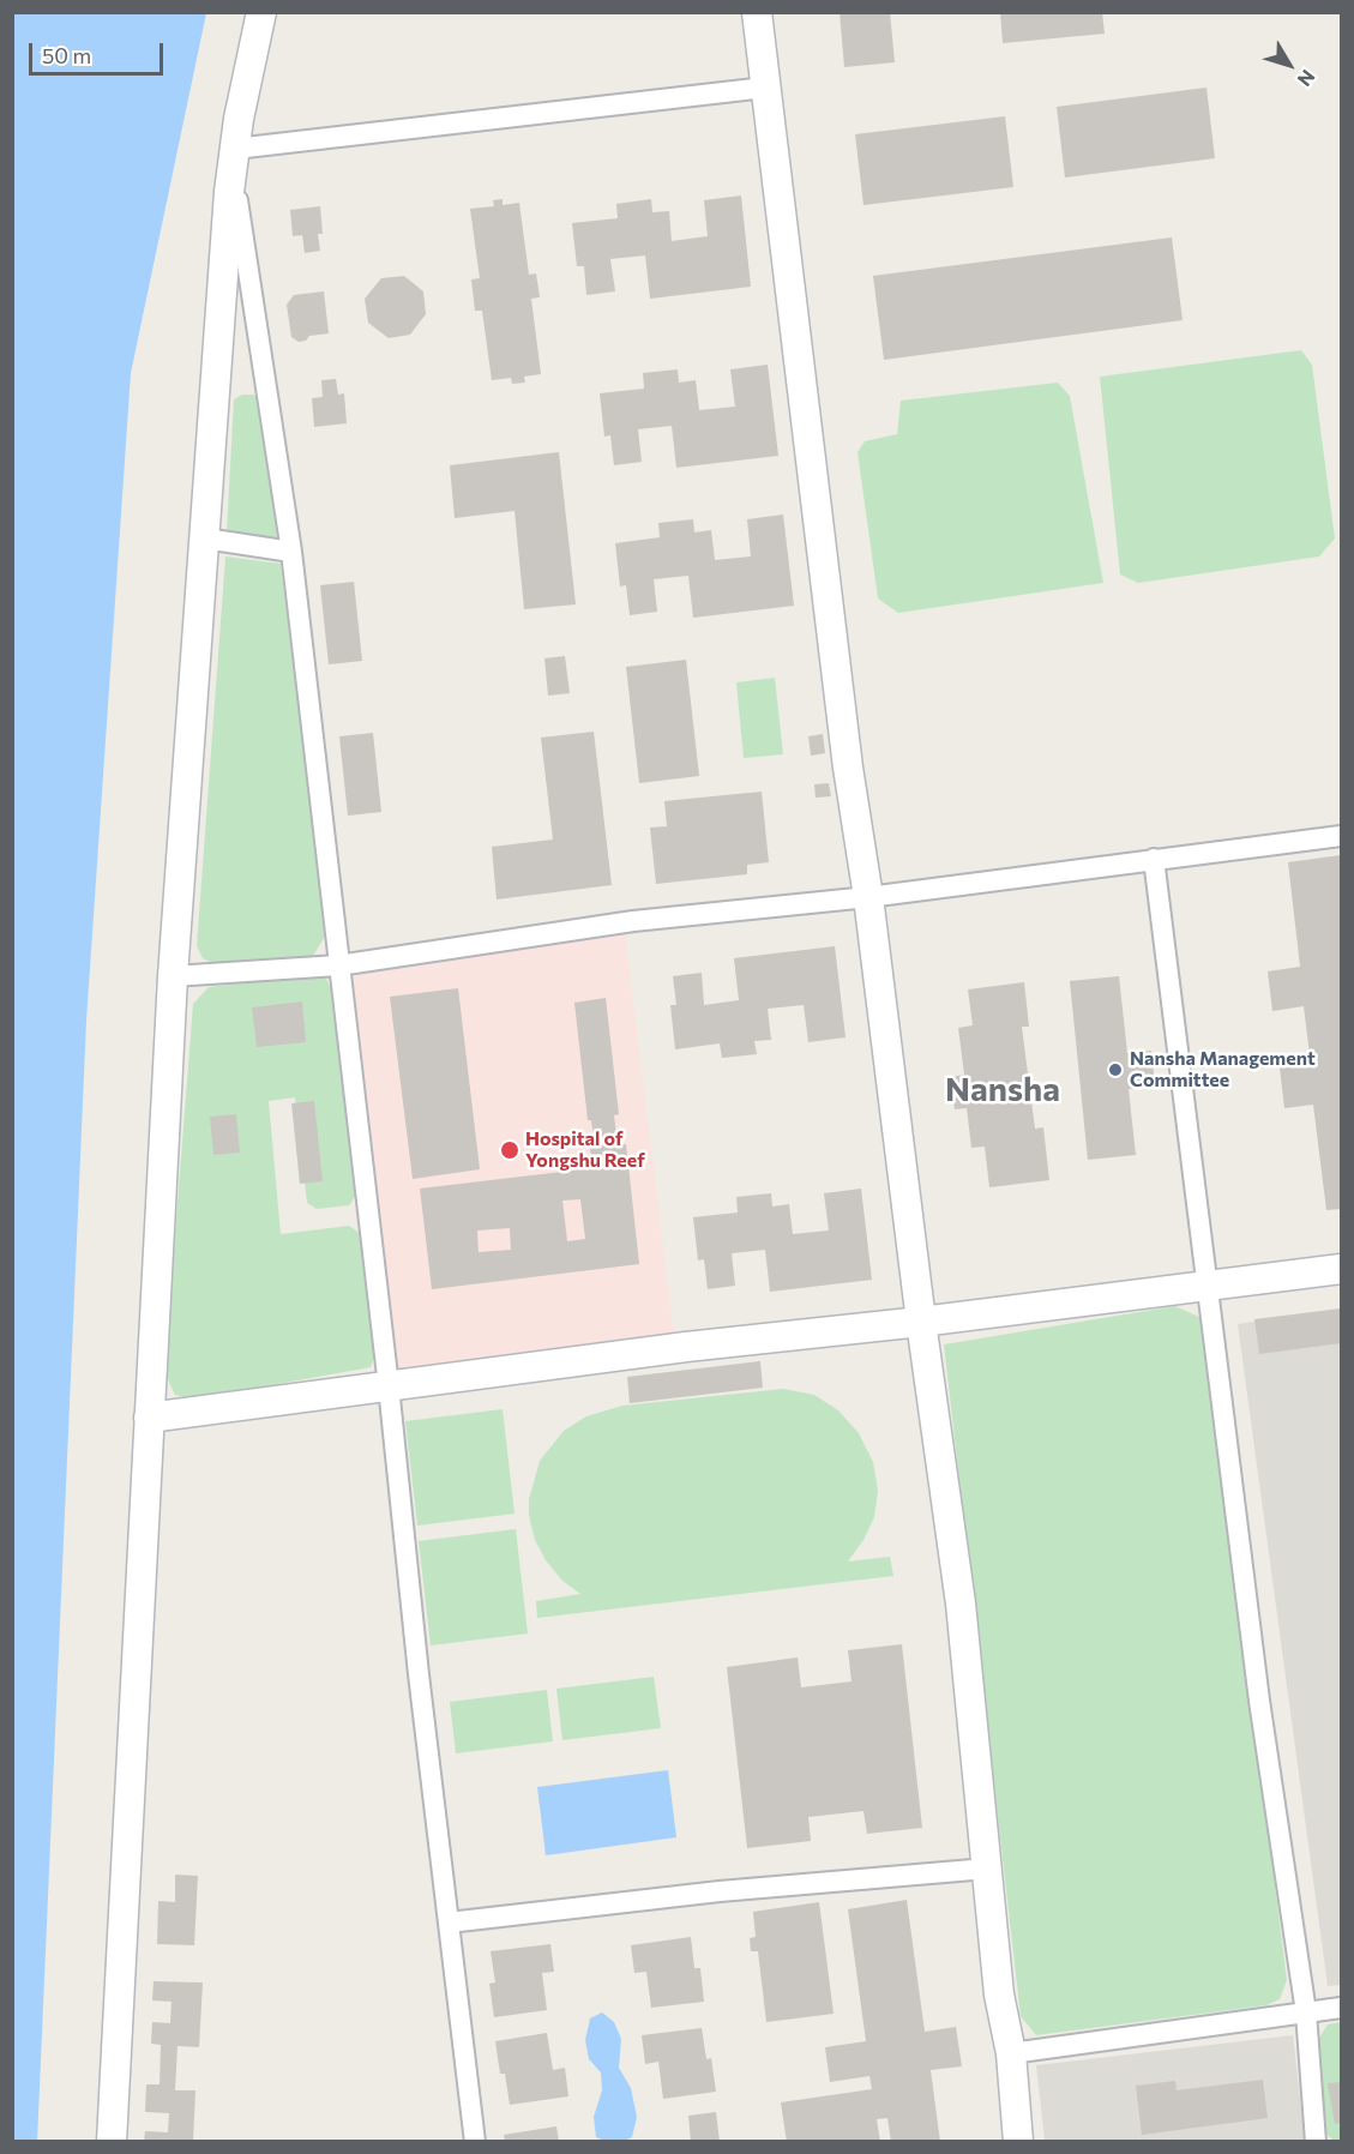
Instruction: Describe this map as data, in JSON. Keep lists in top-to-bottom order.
{
  "districts": ["Nansha"],
  "places": ["Nansha Management Committee", "Hospital of Yongshu Reef"],
  "scale_bar": "50 m",
  "north": "bottom right"
}
